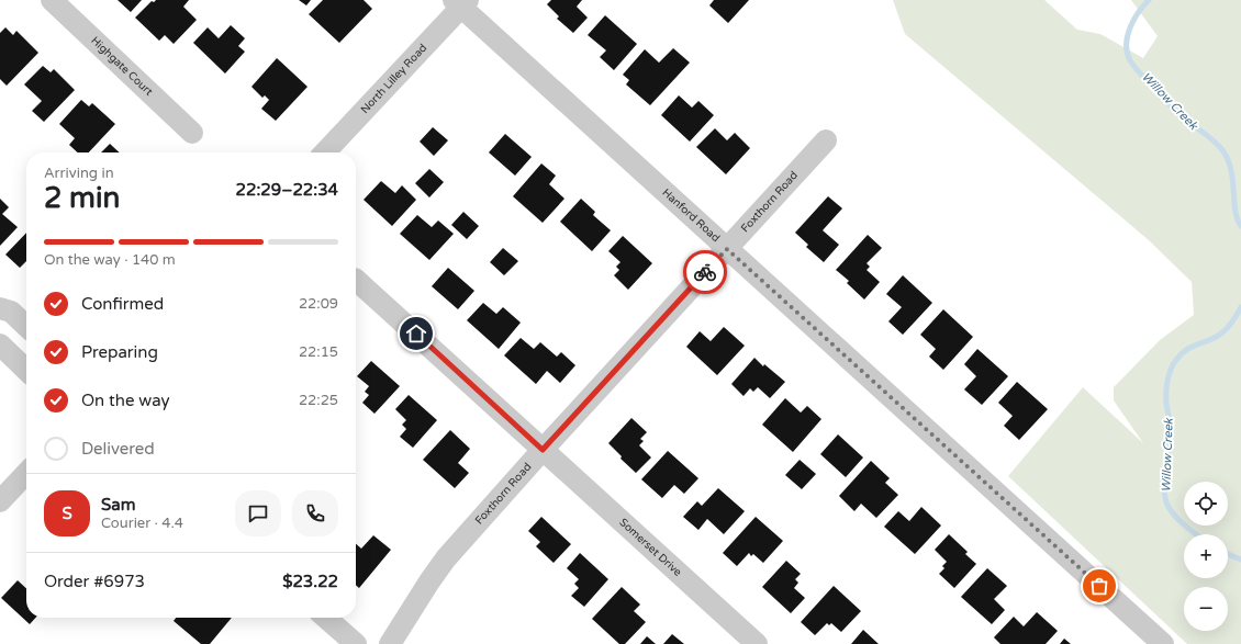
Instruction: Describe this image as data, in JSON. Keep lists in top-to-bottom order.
{
  "streets": {
    "street": [
      "Highgate Court",
      "North Lilley Road",
      "Foxthorn Road",
      "Hanford Road",
      "Somerset Drive"
    ]
  },
  "crossings": [
    ["North Lilley Road", "Hanford Road"],
    ["Foxthorn Road", "Hanford Road"],
    ["Foxthorn Road", "Somerset Drive"]
  ],
  "water": ["Willow Creek"],
  "page": {
    "heading": ["2 min", "Arriving in", "22:29–22:34"],
    "panel": [
      "Sam",
      "Courier · 4.4",
      "Order #6973",
      "$23.22"
    ],
    "bar": "On the way · 140 m",
    "list": [
      ["Confirmed", "22:09"],
      ["Preparing", "22:15"],
      ["On the way", "22:25"],
      "Delivered"
    ],
    "map_buttons": ["+", "−"],
    "round": "S"
  }
}
